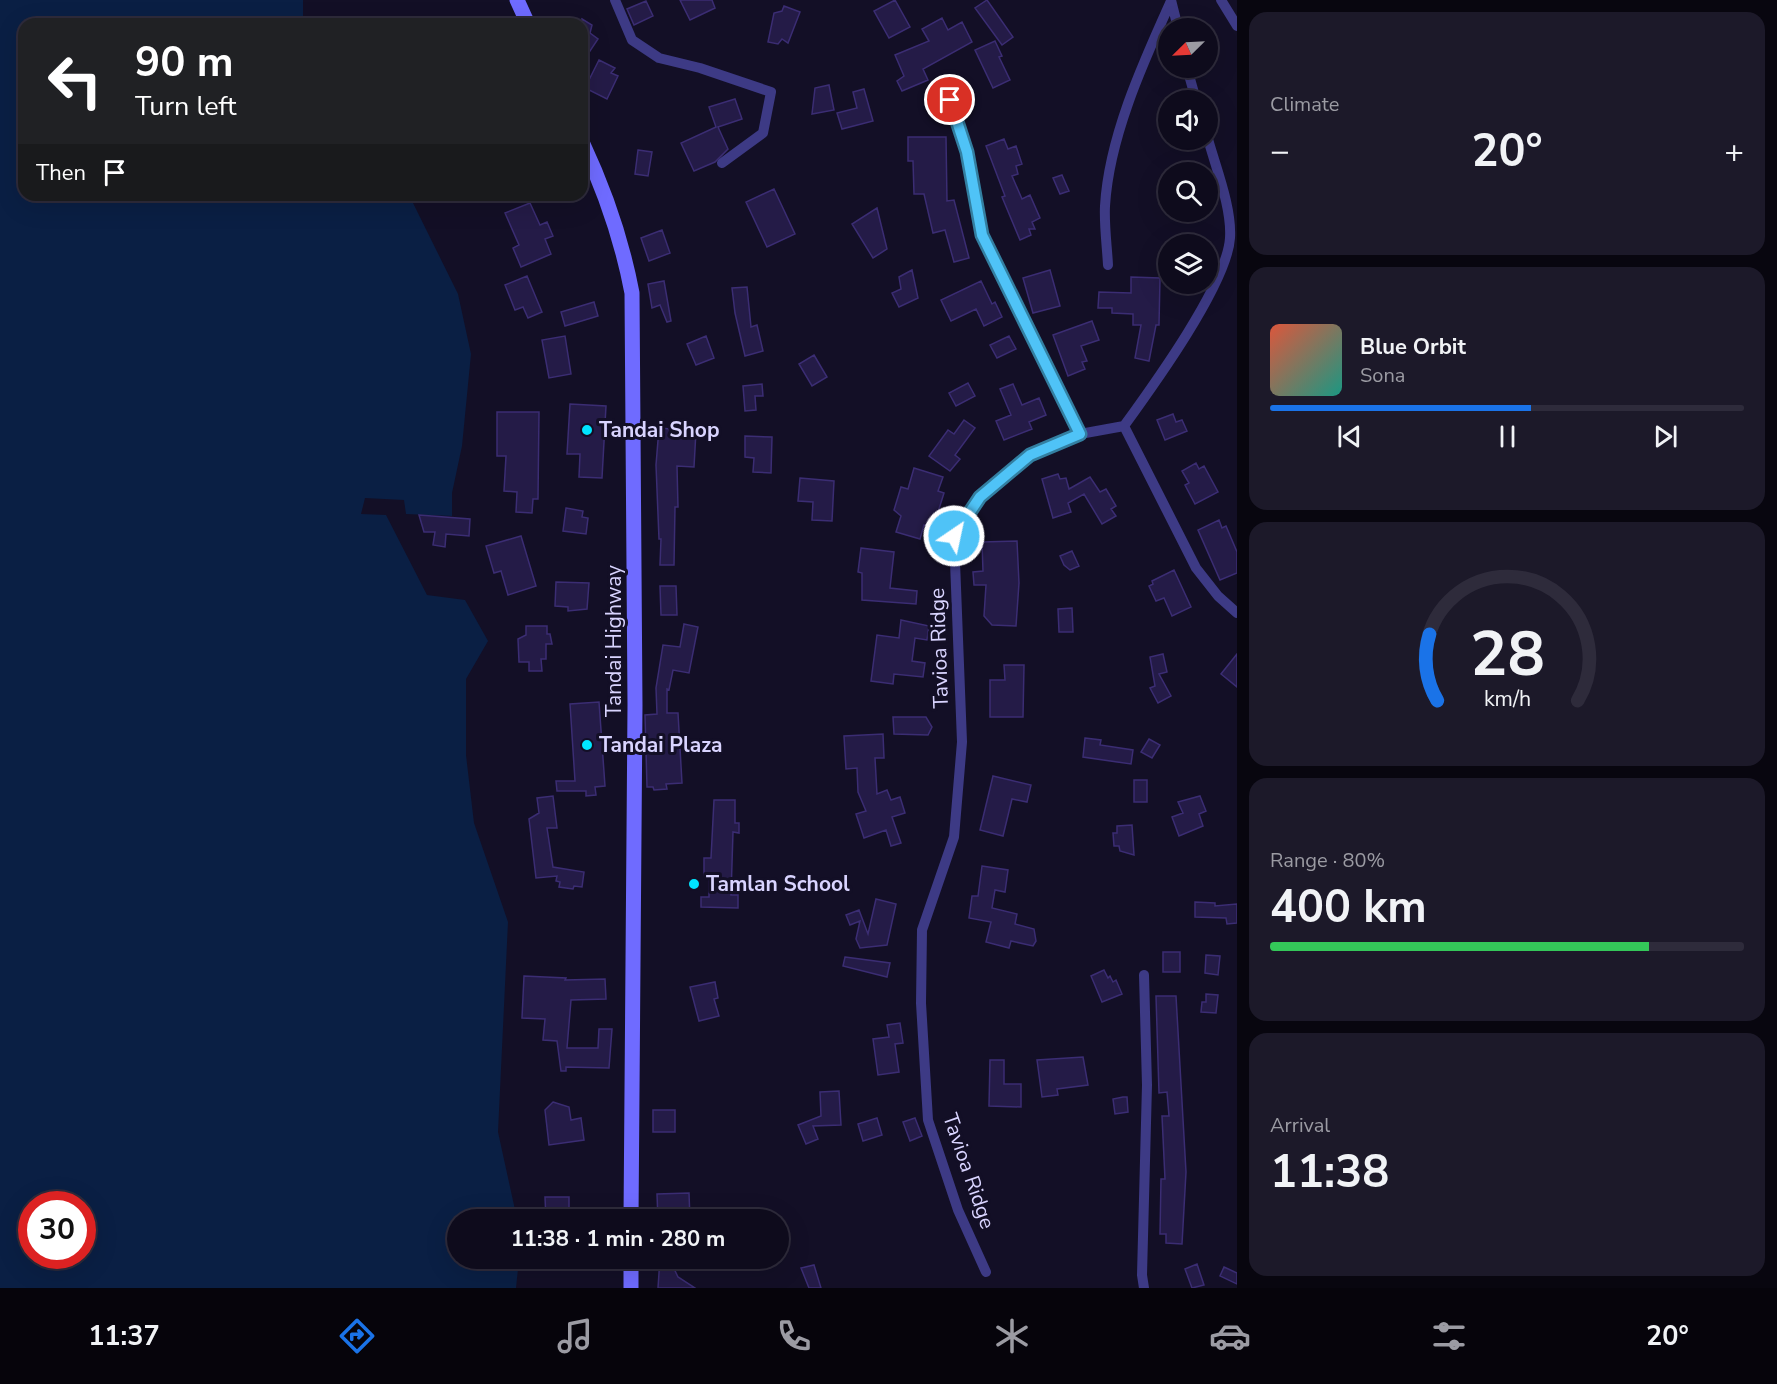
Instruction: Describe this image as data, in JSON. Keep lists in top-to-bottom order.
{
  "streets": {
    "main road": ["Tandai Highway"],
    "street": ["Tavioa Ridge"]
  },
  "places": ["Tandai Shop", "Tandai Plaza", "Tamlan School"],
  "north": "bottom left",
  "page": {
    "tile": [
      "Climate",
      ["Range · 80%", "400 km"],
      ["Arrival", "11:38"]
    ],
    "turn": ["90 m", "Turn left"],
    "heat": ["−", "20°", "+"],
    "then": "Then",
    "song": ["Blue Orbit", "Sona"],
    "limit": "30",
    "trip": "11:38 · 1 min · 280 m",
    "tabs": ["11:37", "20°"],
    "gauge": ["28", "km/h"]
  }
}
